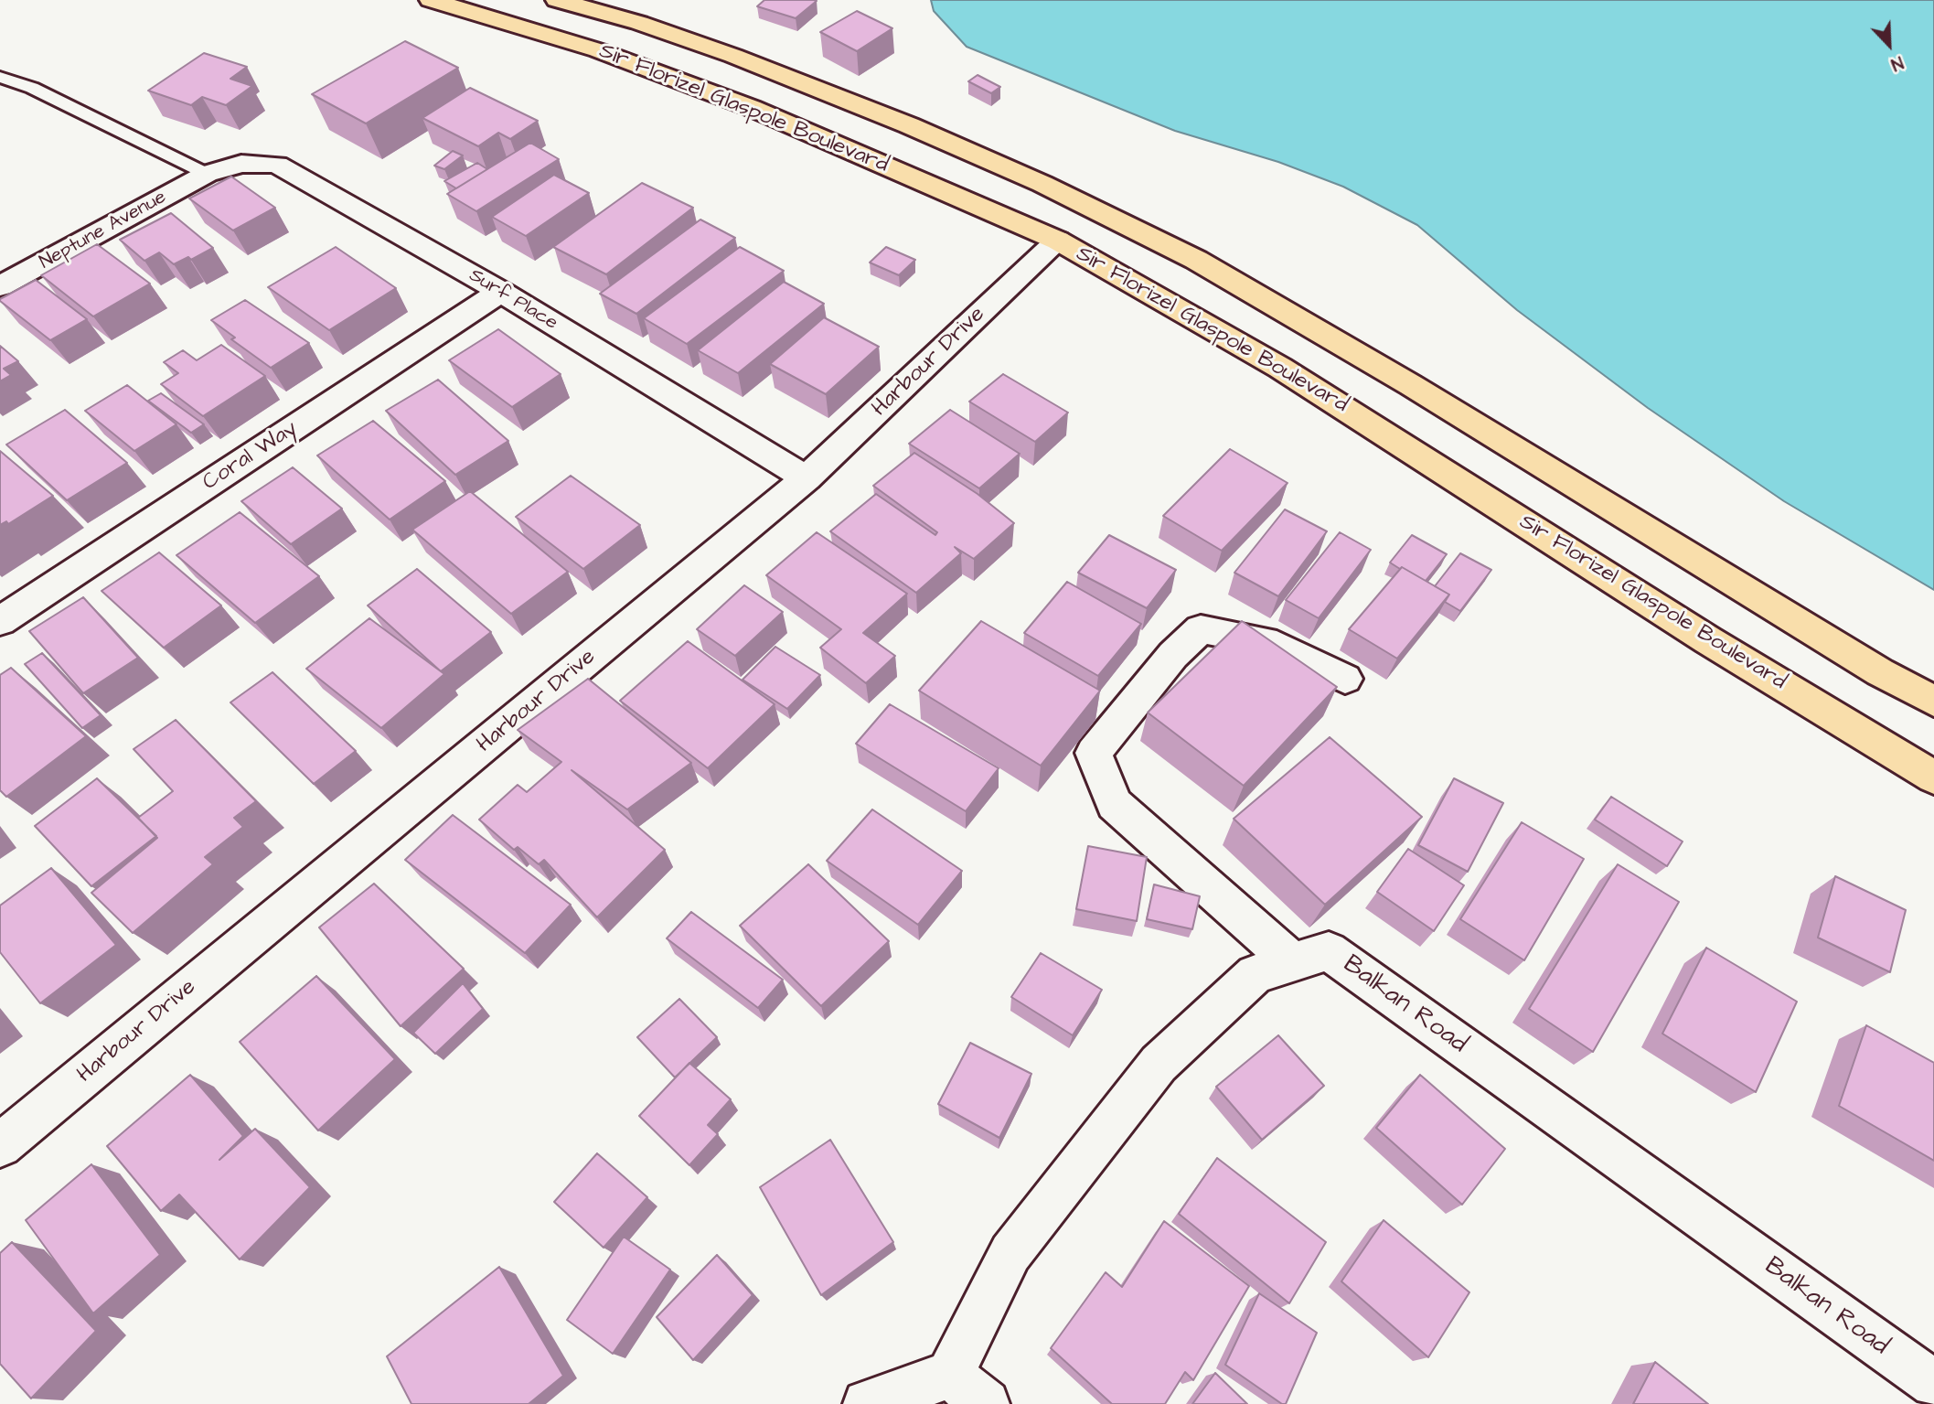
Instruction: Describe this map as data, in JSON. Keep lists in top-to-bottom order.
{
  "streets": {
    "highway": ["Sir Florizel Glaspole Boulevard"],
    "street": [
      "Neptune Avenue",
      "Surf Place",
      "Harbour Drive",
      "Coral Way",
      "Balkan Road"
    ]
  },
  "crossings": [
    ["Sir Florizel Glaspole Boulevard", "Harbour Drive"],
    ["Neptune Avenue", "Surf Place"],
    ["Surf Place", "Harbour Drive"],
    ["Surf Place", "Coral Way"]
  ],
  "north": "bottom right"
}
